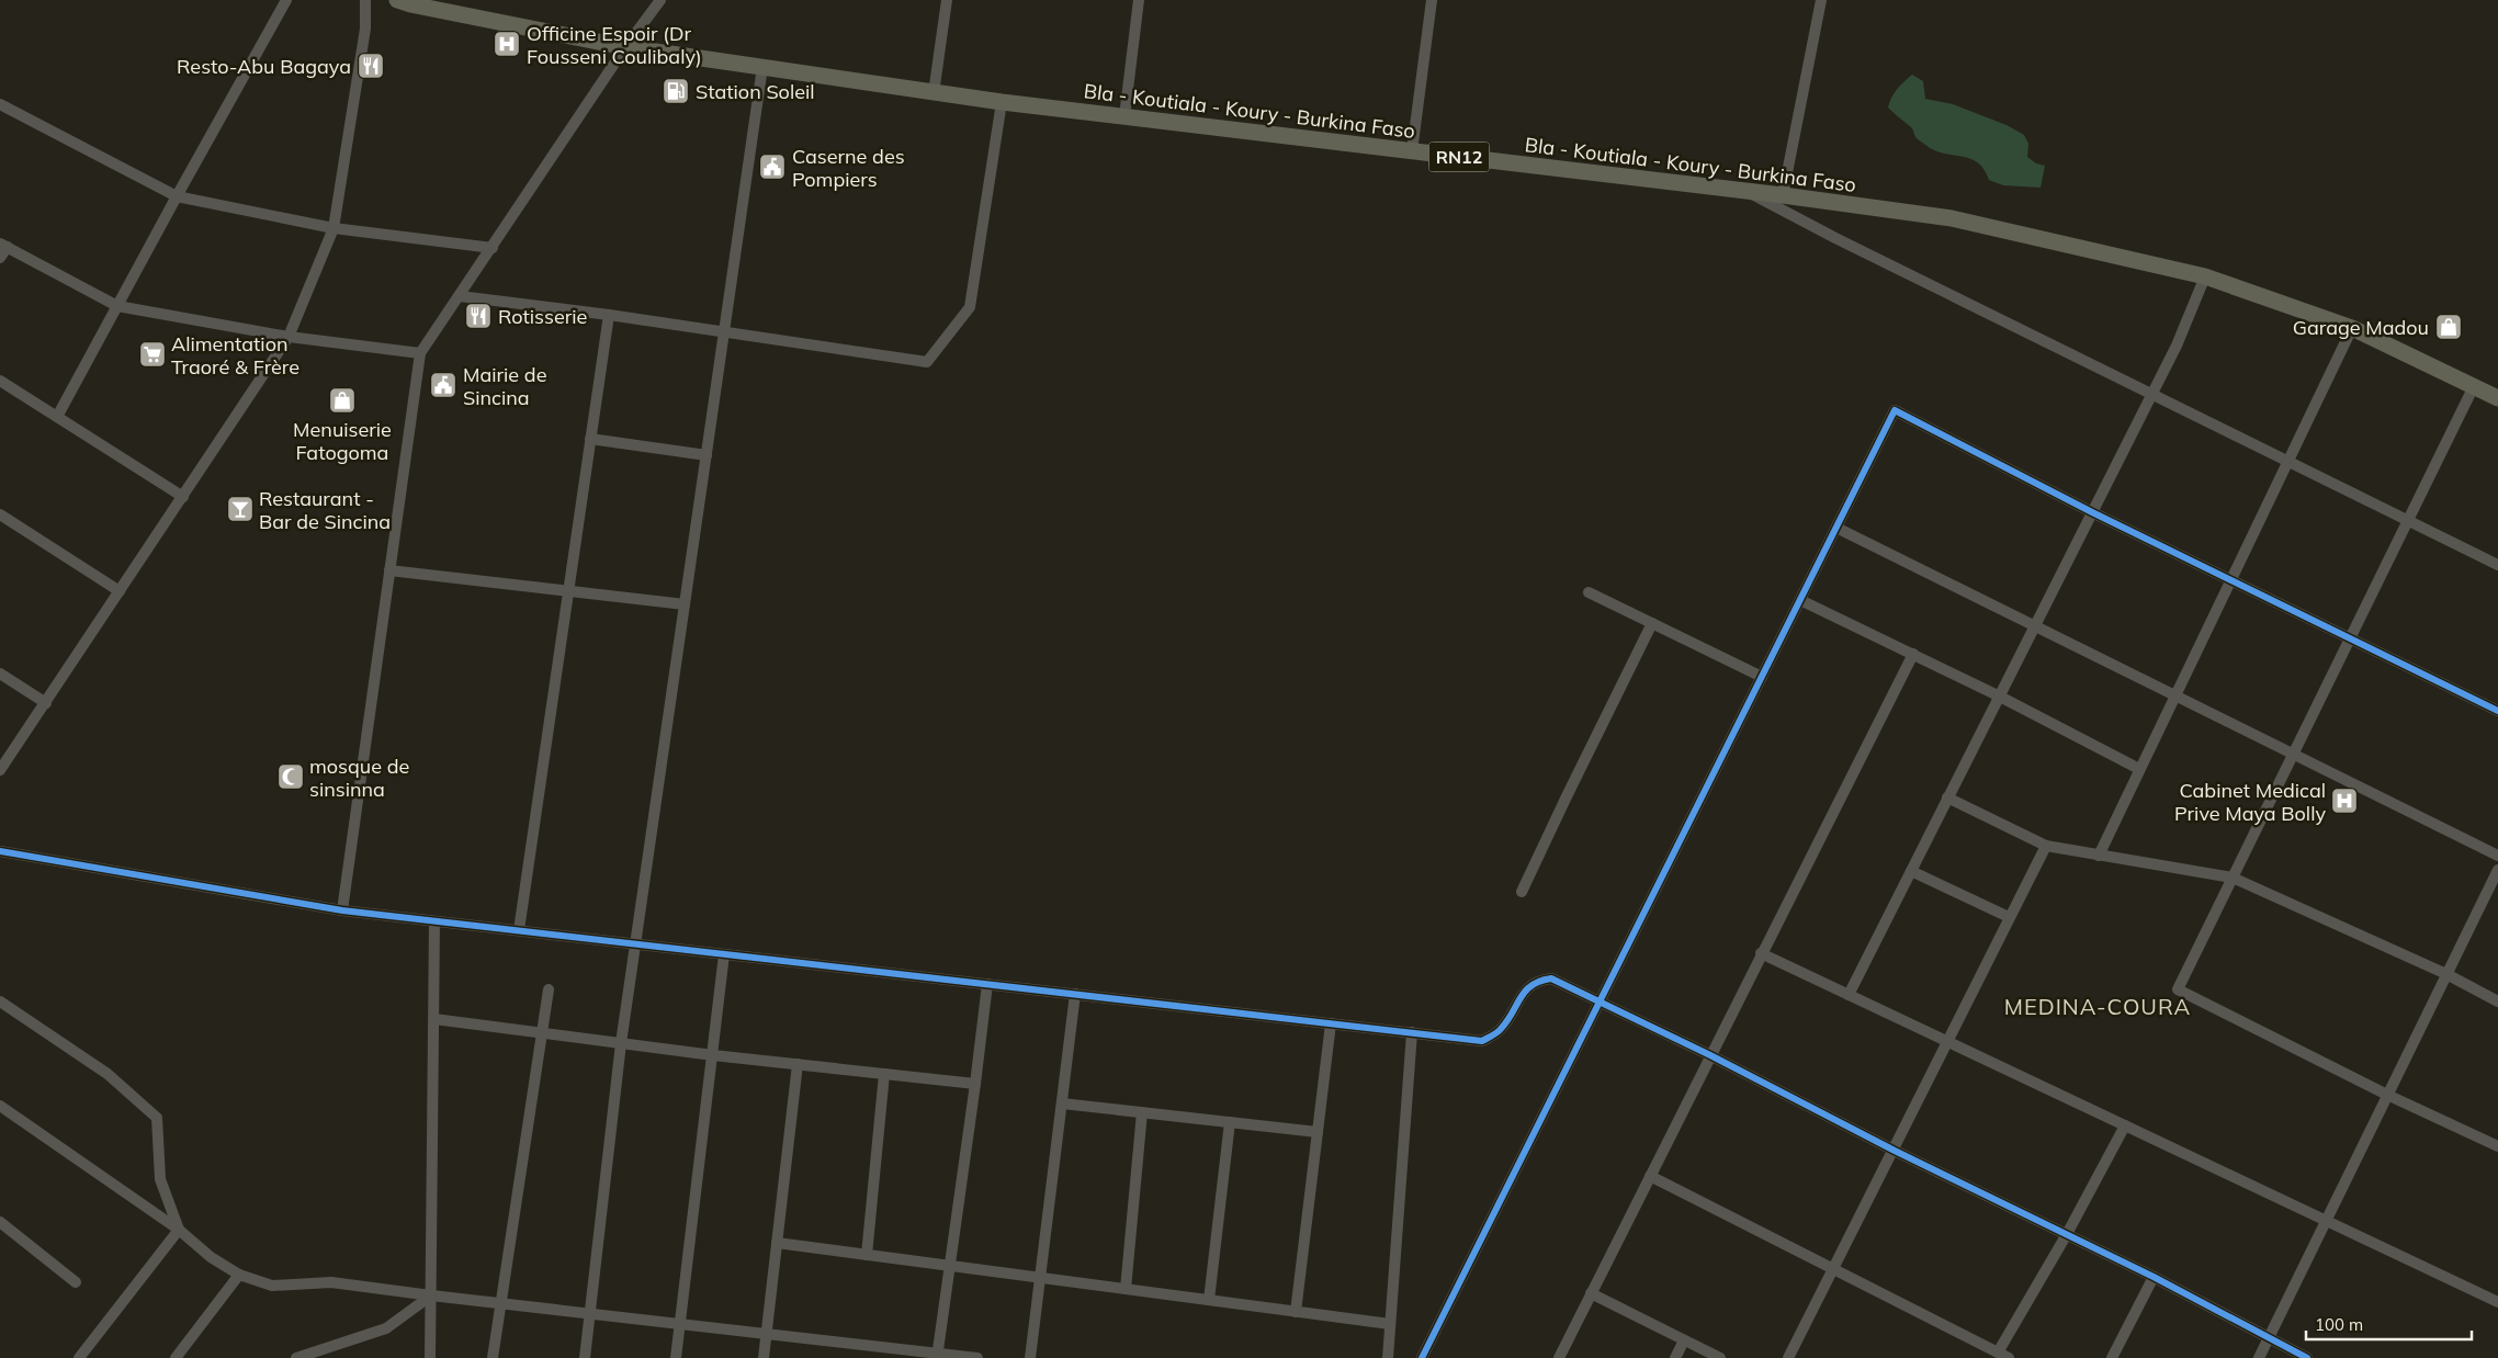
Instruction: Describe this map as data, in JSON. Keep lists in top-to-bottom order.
{
  "streets": {
    "main road": ["Bla - Koutiala - Koury - Burkina Faso", "RN12"]
  },
  "districts": ["MEDINA-COURA"],
  "places": {
    "hospital": ["Officine Espoir (Dr Fousseni Coulibaly)", "Cabinet Medical Prive Maya Bolly"],
    "restaurant": ["Resto-Abu Bagaya", "Rotisserie"],
    "fuel station": ["Station Soleil"],
    "public building": ["Caserne des Pompiers", "Mairie de Sincina"],
    "shop": ["Garage Madou", "Menuiserie Fatogoma"],
    "supermarket": ["Alimentation Traoré & Frère"],
    "bar": ["Restaurant - Bar de Sincina"],
    "mosque": ["mosque de sinsinna"]
  },
  "scale_bar": "100 m"
}
